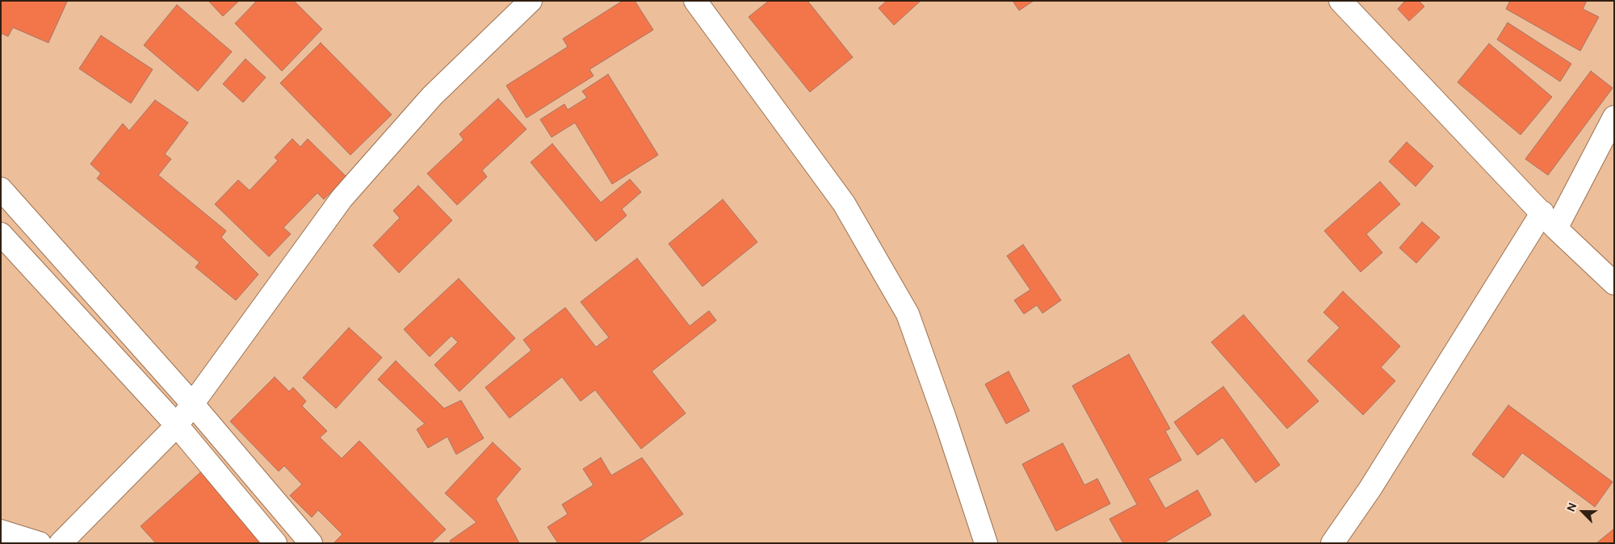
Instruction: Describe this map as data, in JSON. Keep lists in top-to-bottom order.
{
  "north": "top left"
}
